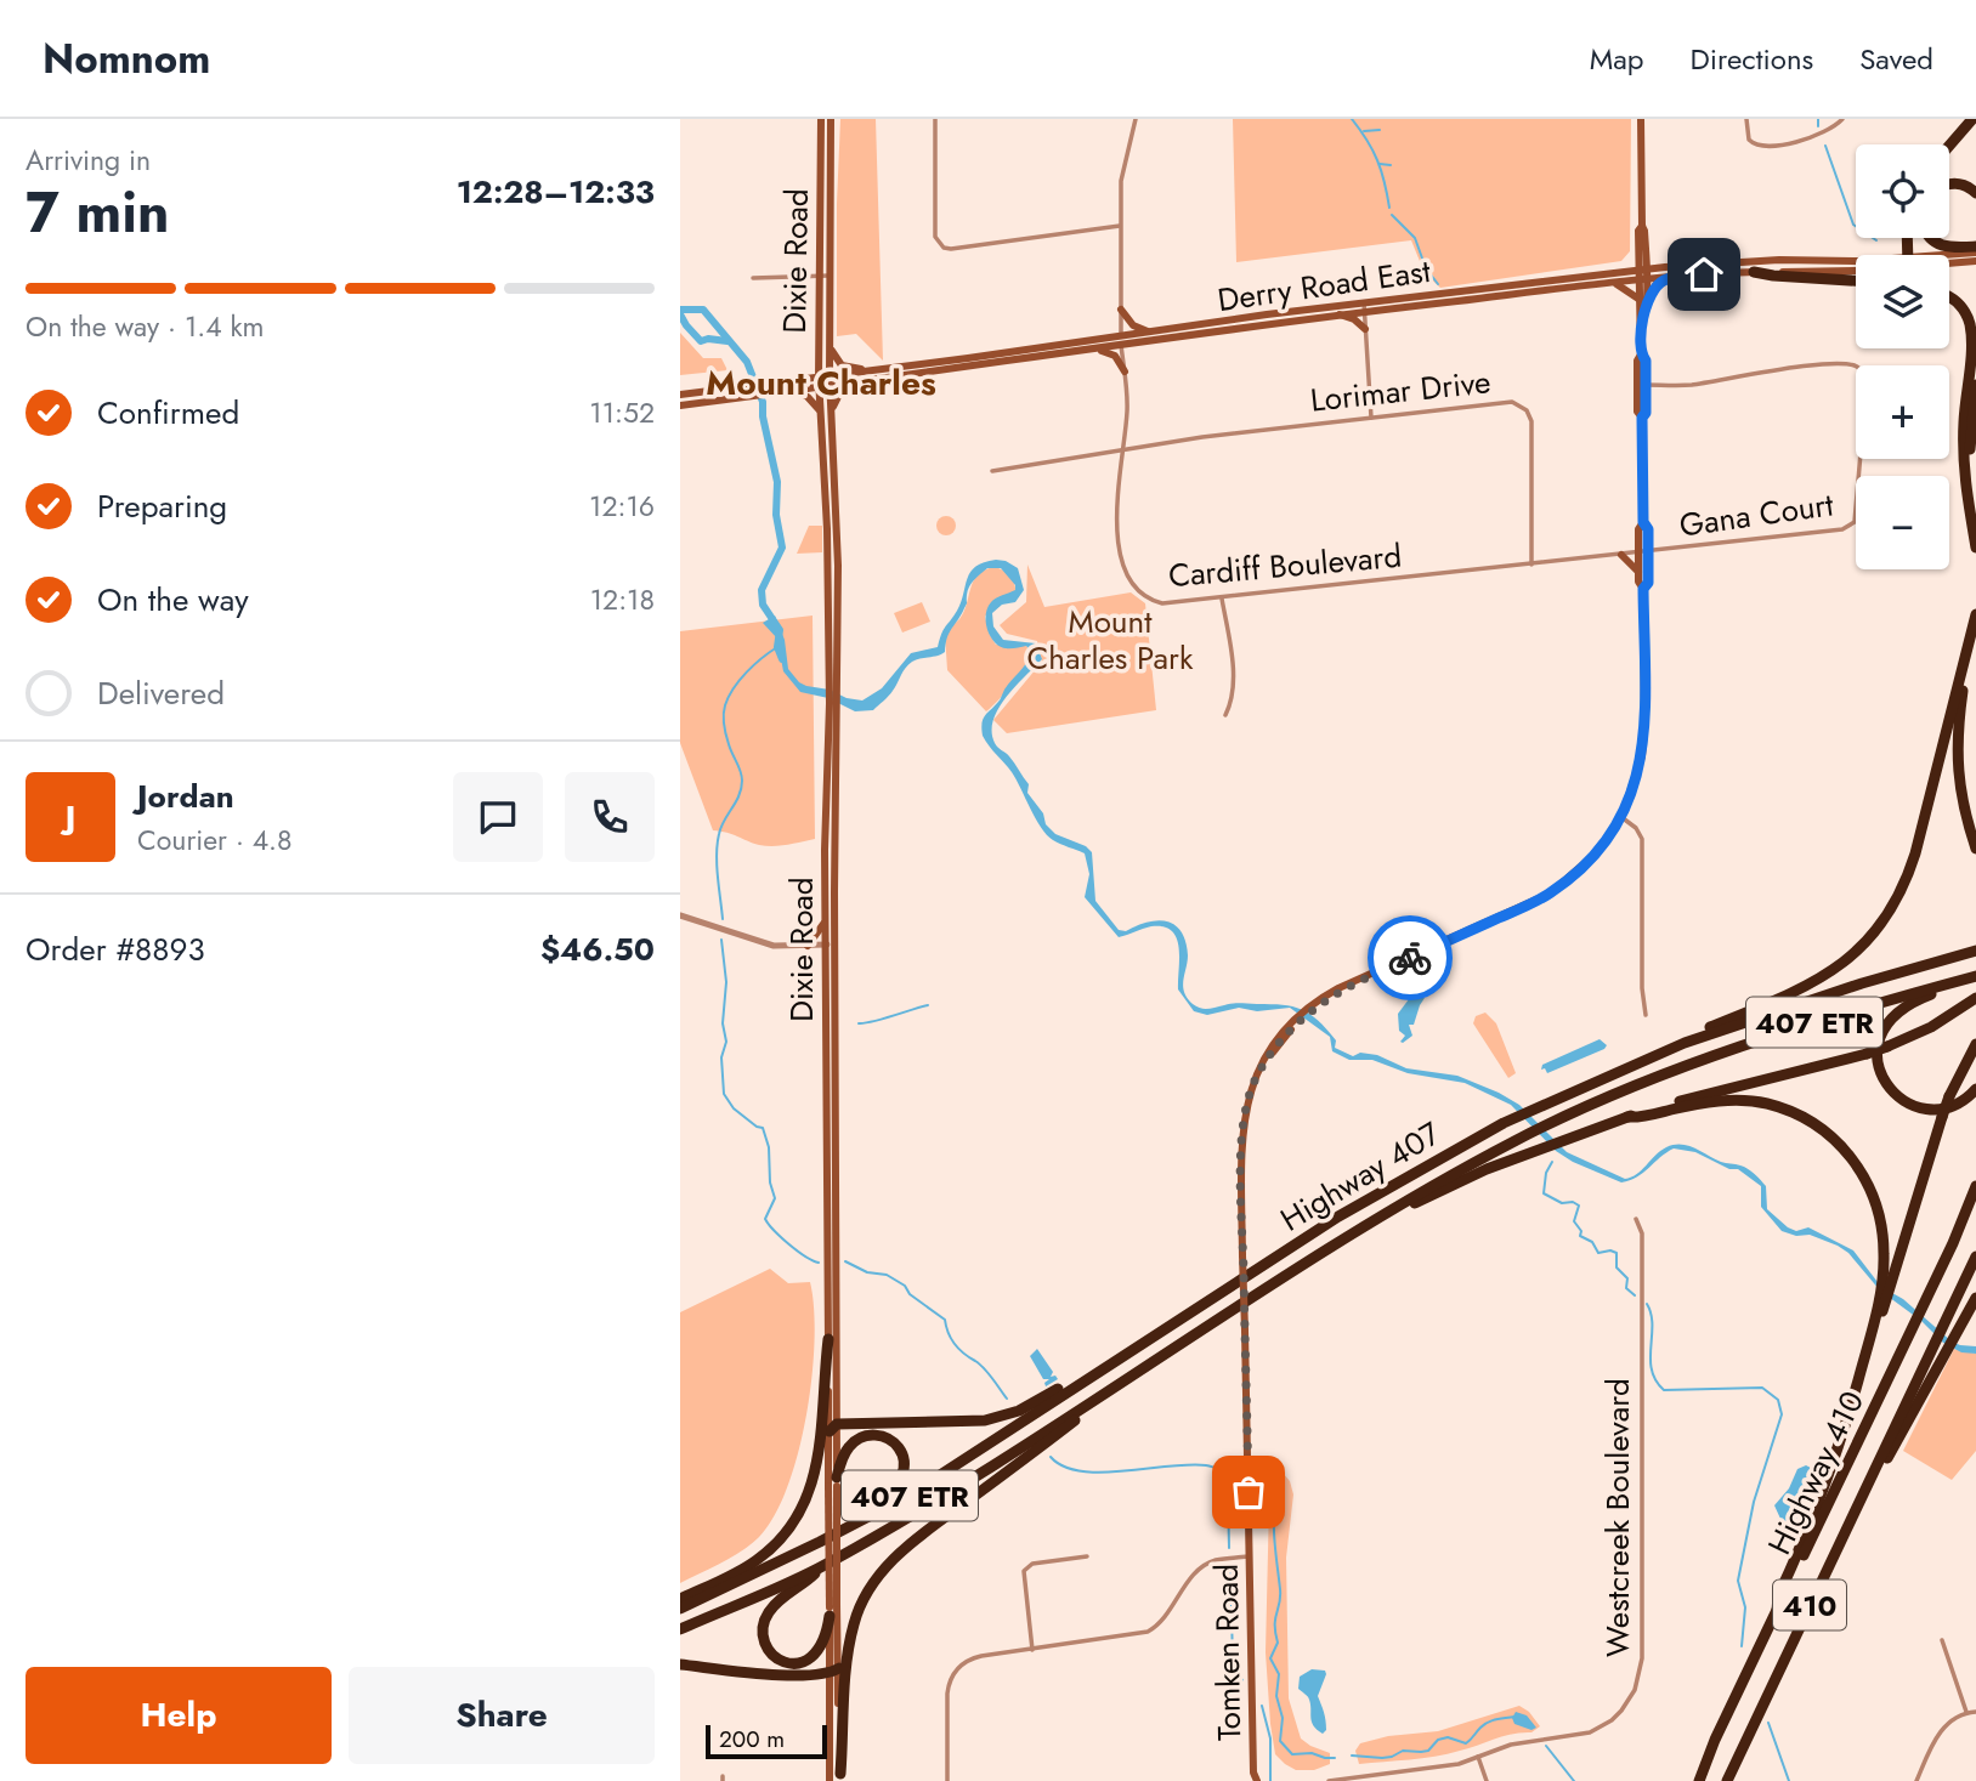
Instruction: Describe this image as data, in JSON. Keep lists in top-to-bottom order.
{
  "streets": {
    "highway": [
      "407 ETR",
      "Highway 407",
      "Highway 410",
      "410"
    ],
    "main road": ["Dixie Road", "Derry Road East", "Tomken Road"],
    "street": [
      "Lorimar Drive",
      "Gana Court",
      "Cardiff Boulevard",
      "Westcreek Boulevard"
    ]
  },
  "crossings": [
    ["Dixie Road", "Derry Road East"],
    ["Derry Road East", "Cardiff Boulevard"],
    ["Derry Road East", "Tomken Road"],
    ["Lorimar Drive", "Cardiff Boulevard"],
    ["Gana Court", "Cardiff Boulevard"],
    ["Gana Court", "Tomken Road"],
    ["Cardiff Boulevard", "Tomken Road"]
  ],
  "districts": ["Mount Charles"],
  "parks": ["Mount Charles Park"],
  "scale_bar": "200 m",
  "page": {
    "header": "Nomnom",
    "nav": ["Map", "Directions", "Saved"],
    "heading": ["7 min", "Arriving in", "12:28–12:33"],
    "panel": [
      "Jordan",
      "Courier · 4.8",
      "Order #8893",
      "$46.50"
    ],
    "map_buttons": ["+", "−"],
    "bar": "On the way · 1.4 km",
    "list": [
      ["Confirmed", "11:52"],
      ["Preparing", "12:16"],
      ["On the way", "12:18"],
      "Delivered"
    ],
    "round": "J",
    "buttons": ["Help", "Share"],
    "scale": "200 m"
  }
}
